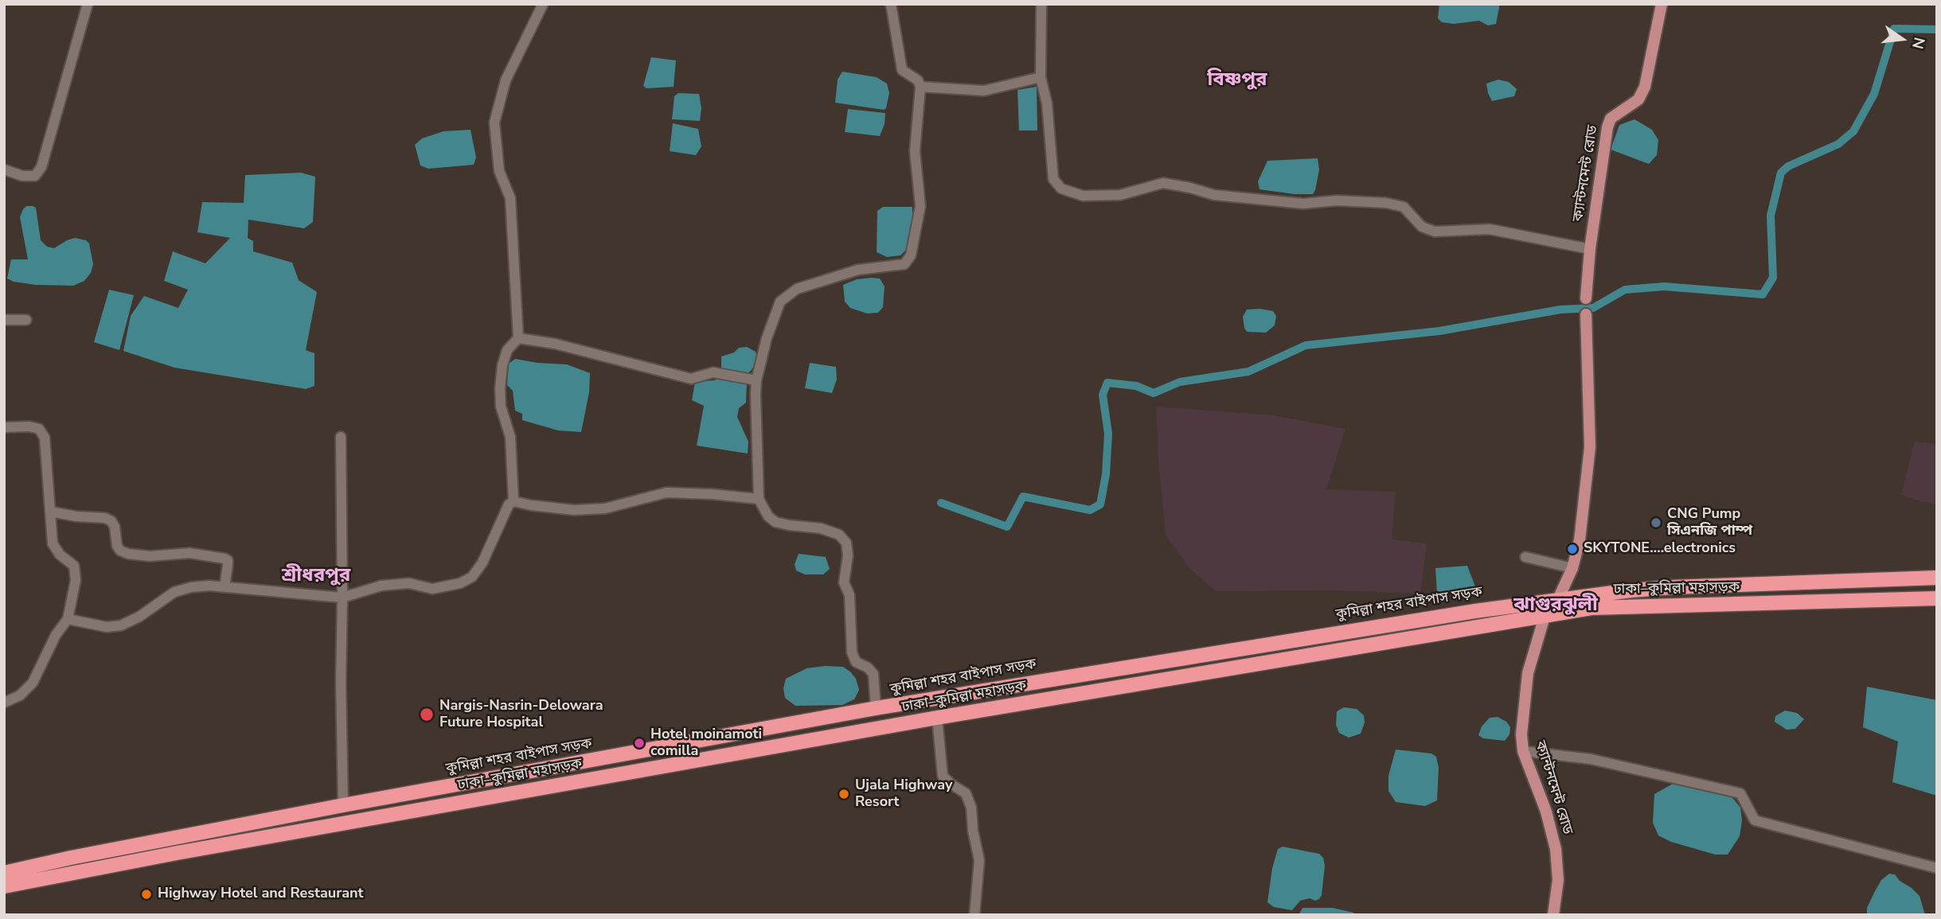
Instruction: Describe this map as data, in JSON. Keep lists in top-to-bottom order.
{
  "streets": {
    "highway": ["ঢাকা–কুমিল্লা মহাসড়ক", "কুমিল্লা শহর বাইপাস সড়ক"],
    "main road": ["ক্যান্টনমেন্ট রোড"]
  },
  "crossings": [
    ["ক্যান্টনমেন্ট রোড", "ঢাকা–কুমিল্লা মহাসড়ক"],
    ["ক্যান্টনমেন্ট রোড", "কুমিল্লা শহর বাইপাস সড়ক"],
    ["ঢাকা–কুমিল্লা মহাসড়ক", "কুমিল্লা শহর বাইপাস সড়ক"]
  ],
  "districts": ["বিষ্ণপুর", "শ্রীধরপুর", "ঝাগুরঝুলী"],
  "places": [
    "CNG Pump সিএনজি পাম্প",
    "SKYTONE....electronics",
    "Nargis-Nasrin-Delowara Future Hospital",
    "Hotel moinamoti comilla",
    "Ujala Highway Resort",
    "Highway Hotel and Restaurant"
  ],
  "north": "right"
}
